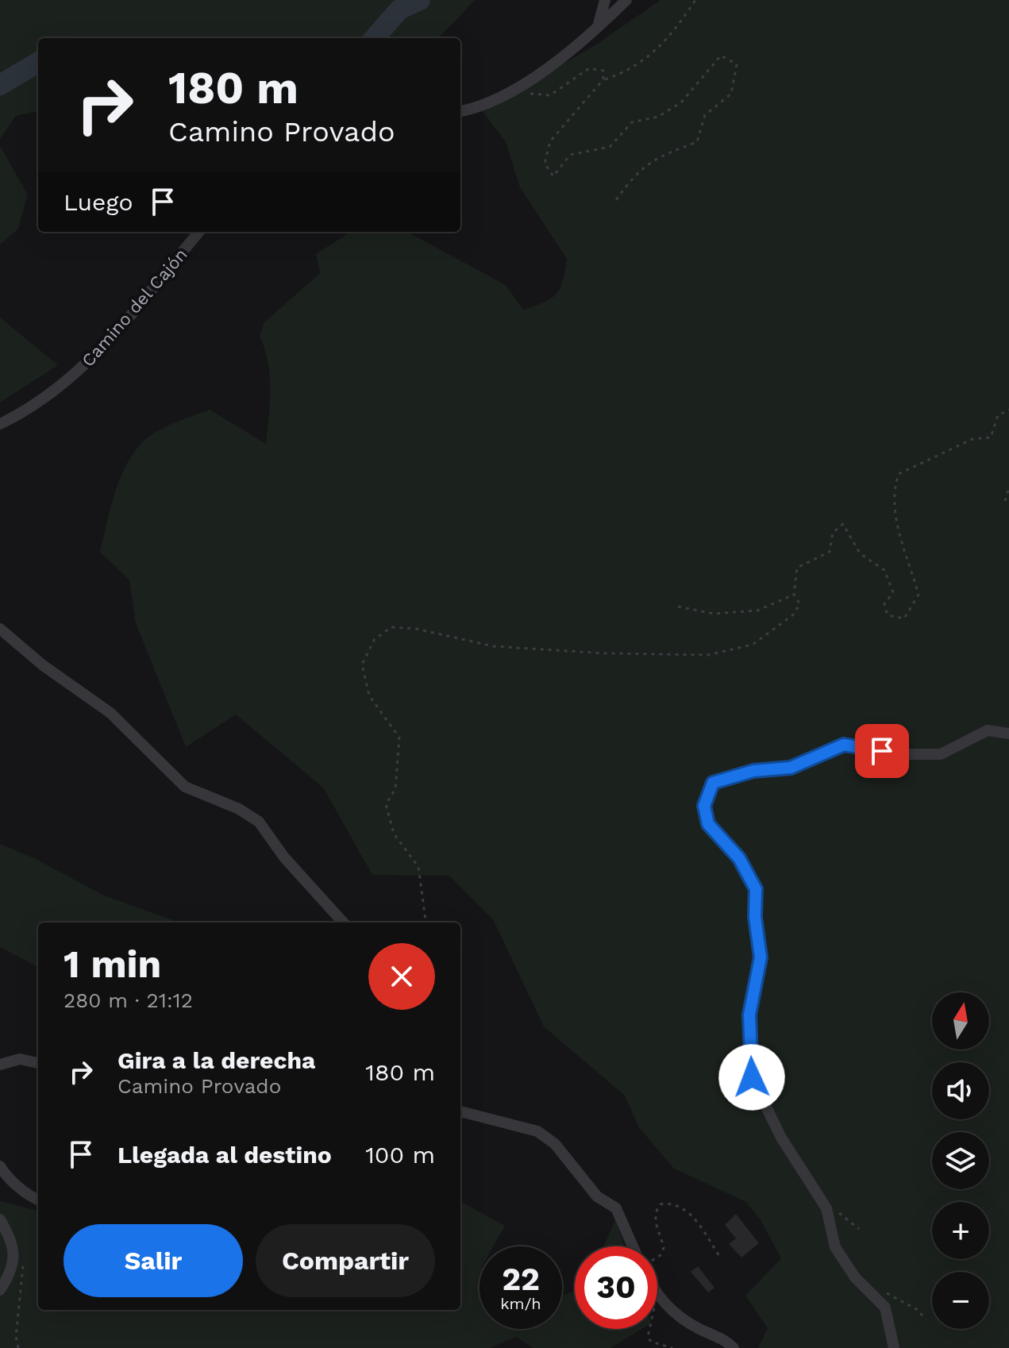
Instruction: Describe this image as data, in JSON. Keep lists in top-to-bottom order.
{
  "streets": {
    "street": ["Camino del Cajón"]
  },
  "north": "top",
  "page": {
    "turn": ["180 m", "Camino Provado"],
    "then": "Luego",
    "heading": ["1 min", "280 m · 21:12"],
    "map_buttons": ["+", "−"],
    "list": [
      {
        "name": "Gira a la derecha",
        "note": "Camino Provado",
        "value": "180 m"
      },
      {
        "name": "Llegada al destino",
        "value": "100 m"
      }
    ],
    "buttons": ["Salir", "Compartir"],
    "speed": "22 km/h",
    "limit": "30"
  }
}
